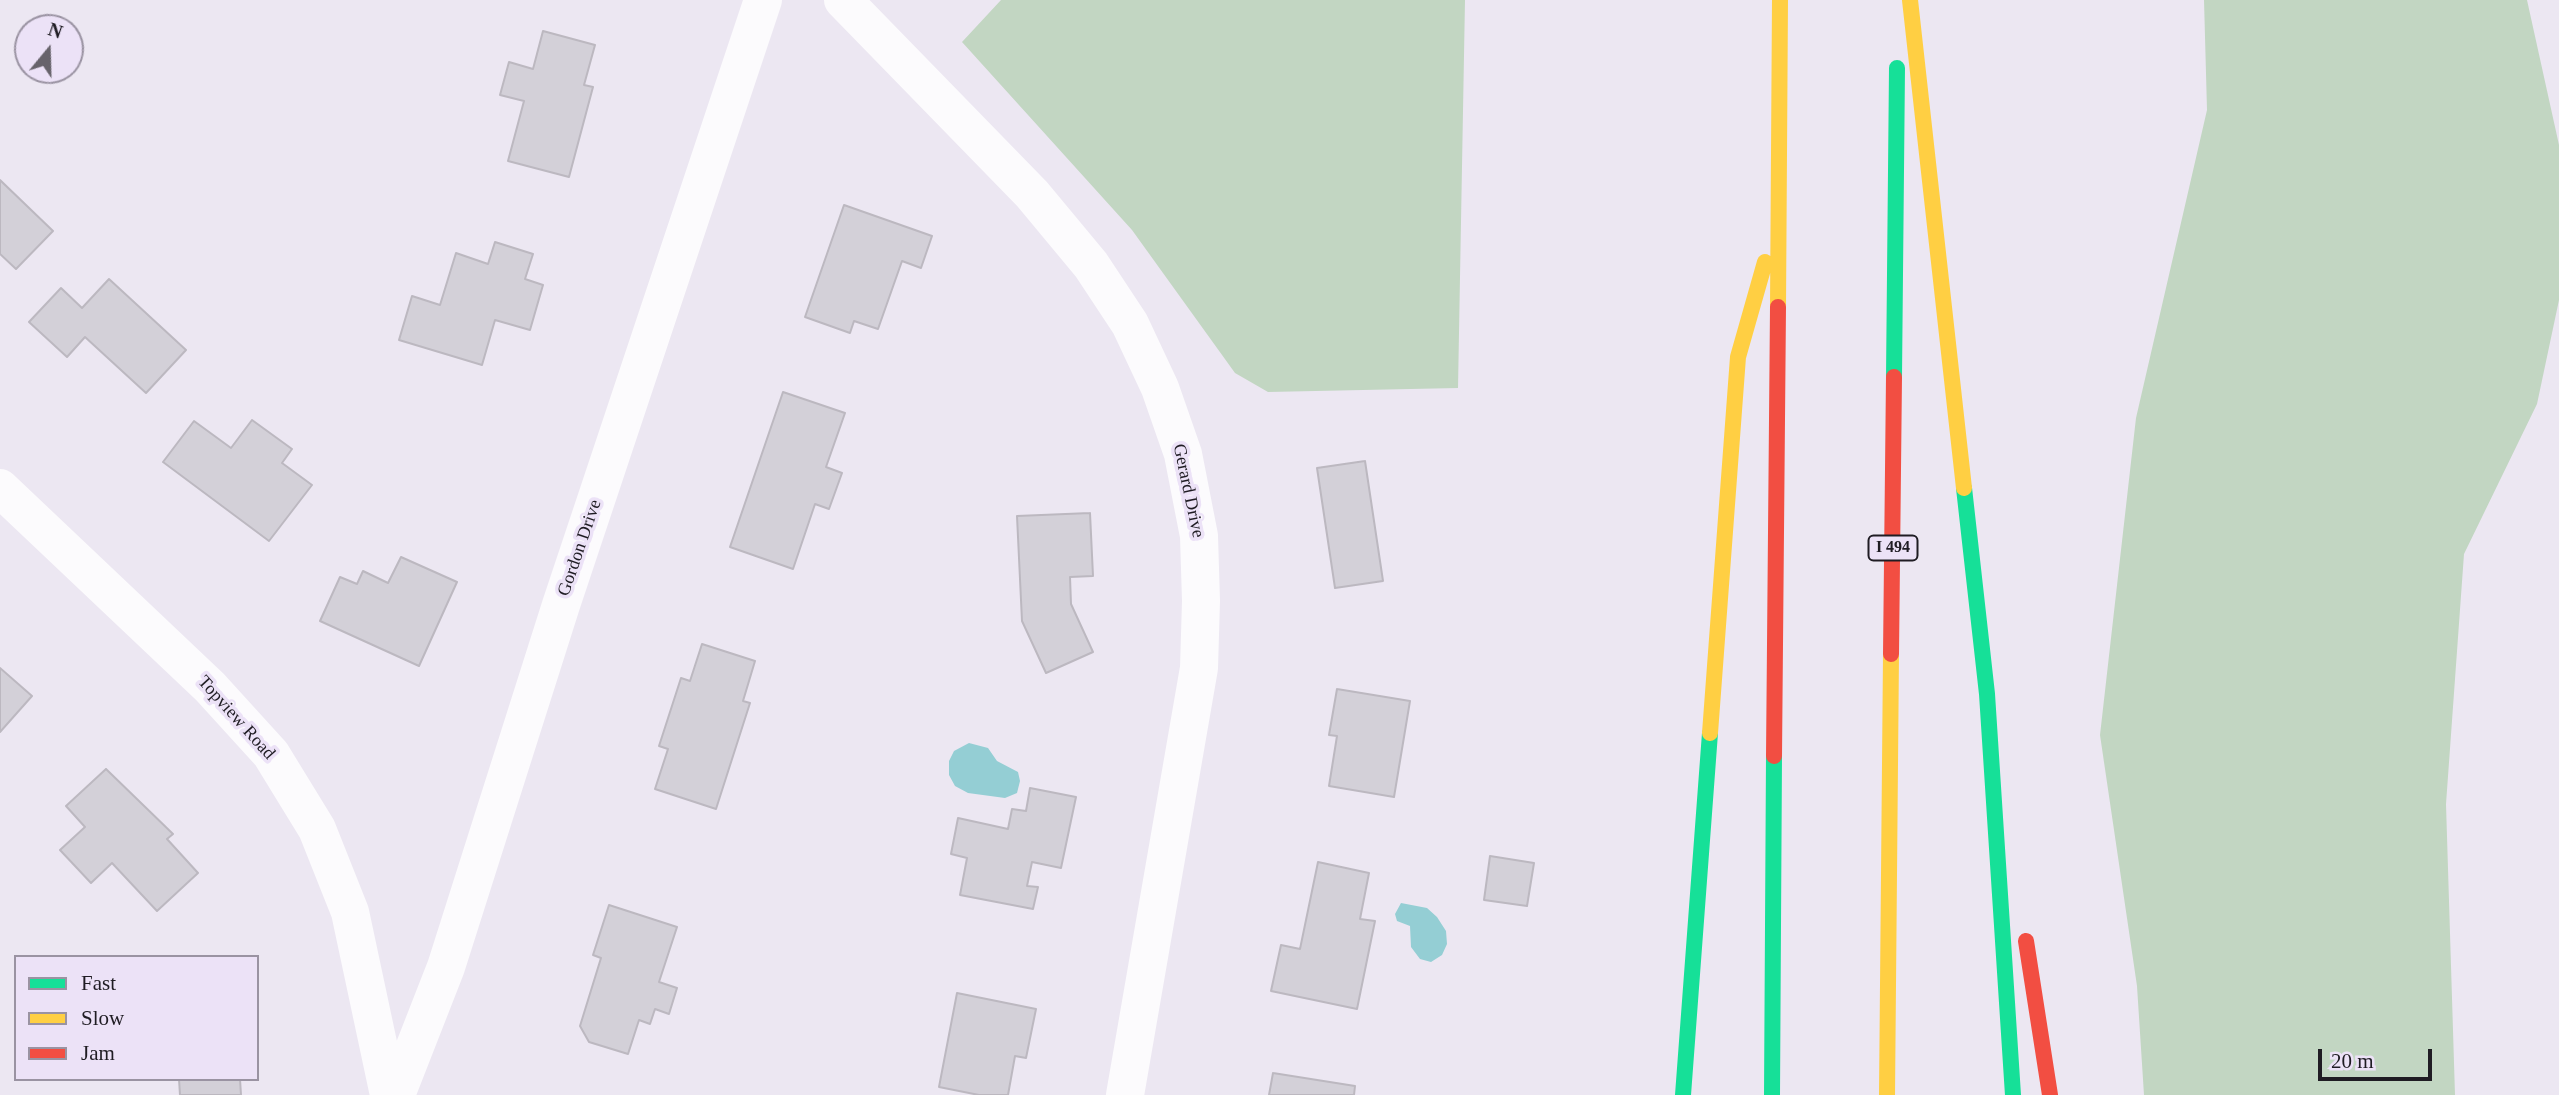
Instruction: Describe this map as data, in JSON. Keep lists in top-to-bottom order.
{
  "streets": {
    "highway": ["I 494"],
    "street": ["Gerard Drive", "Gordon Drive", "Topview Road"]
  },
  "legend": ["Fast", "Slow", "Jam"],
  "scale_bar": "20 m",
  "north": "top"
}
